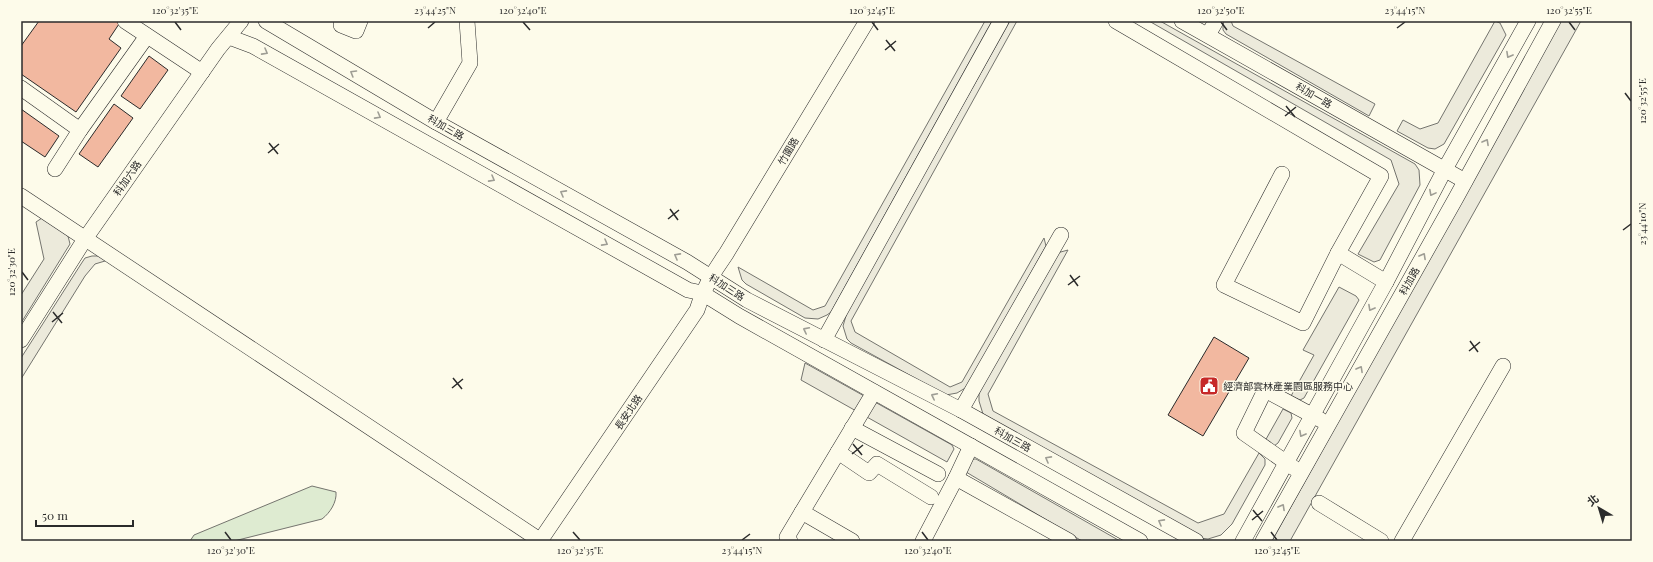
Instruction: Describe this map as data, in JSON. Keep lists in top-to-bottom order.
{
  "streets": {
    "street": [
      "科加一路",
      "科加三路",
      "竹圍路",
      "科加六路",
      "科加路",
      "長安北路"
    ]
  },
  "crossings": [
    ["科加一路", "科加路"],
    ["科加三路", "竹圍路"],
    ["科加三路", "科加六路"],
    ["科加三路", "長安北路"],
    ["竹圍路", "長安北路"]
  ],
  "places": {
    "public building": ["經濟部雲林產業園區服務中心"]
  },
  "scale_bar": "50 m",
  "north": "top left",
  "coordinates": [
    "120°32'35\"E",
    "23°44'25\"N",
    "120°32'40\"E",
    "120°32'45\"E",
    "120°32'50\"E",
    "23°44'15\"N",
    "120°32'55\"E",
    "23°44'10\"N",
    "120°32'30\"E"
  ]
}
